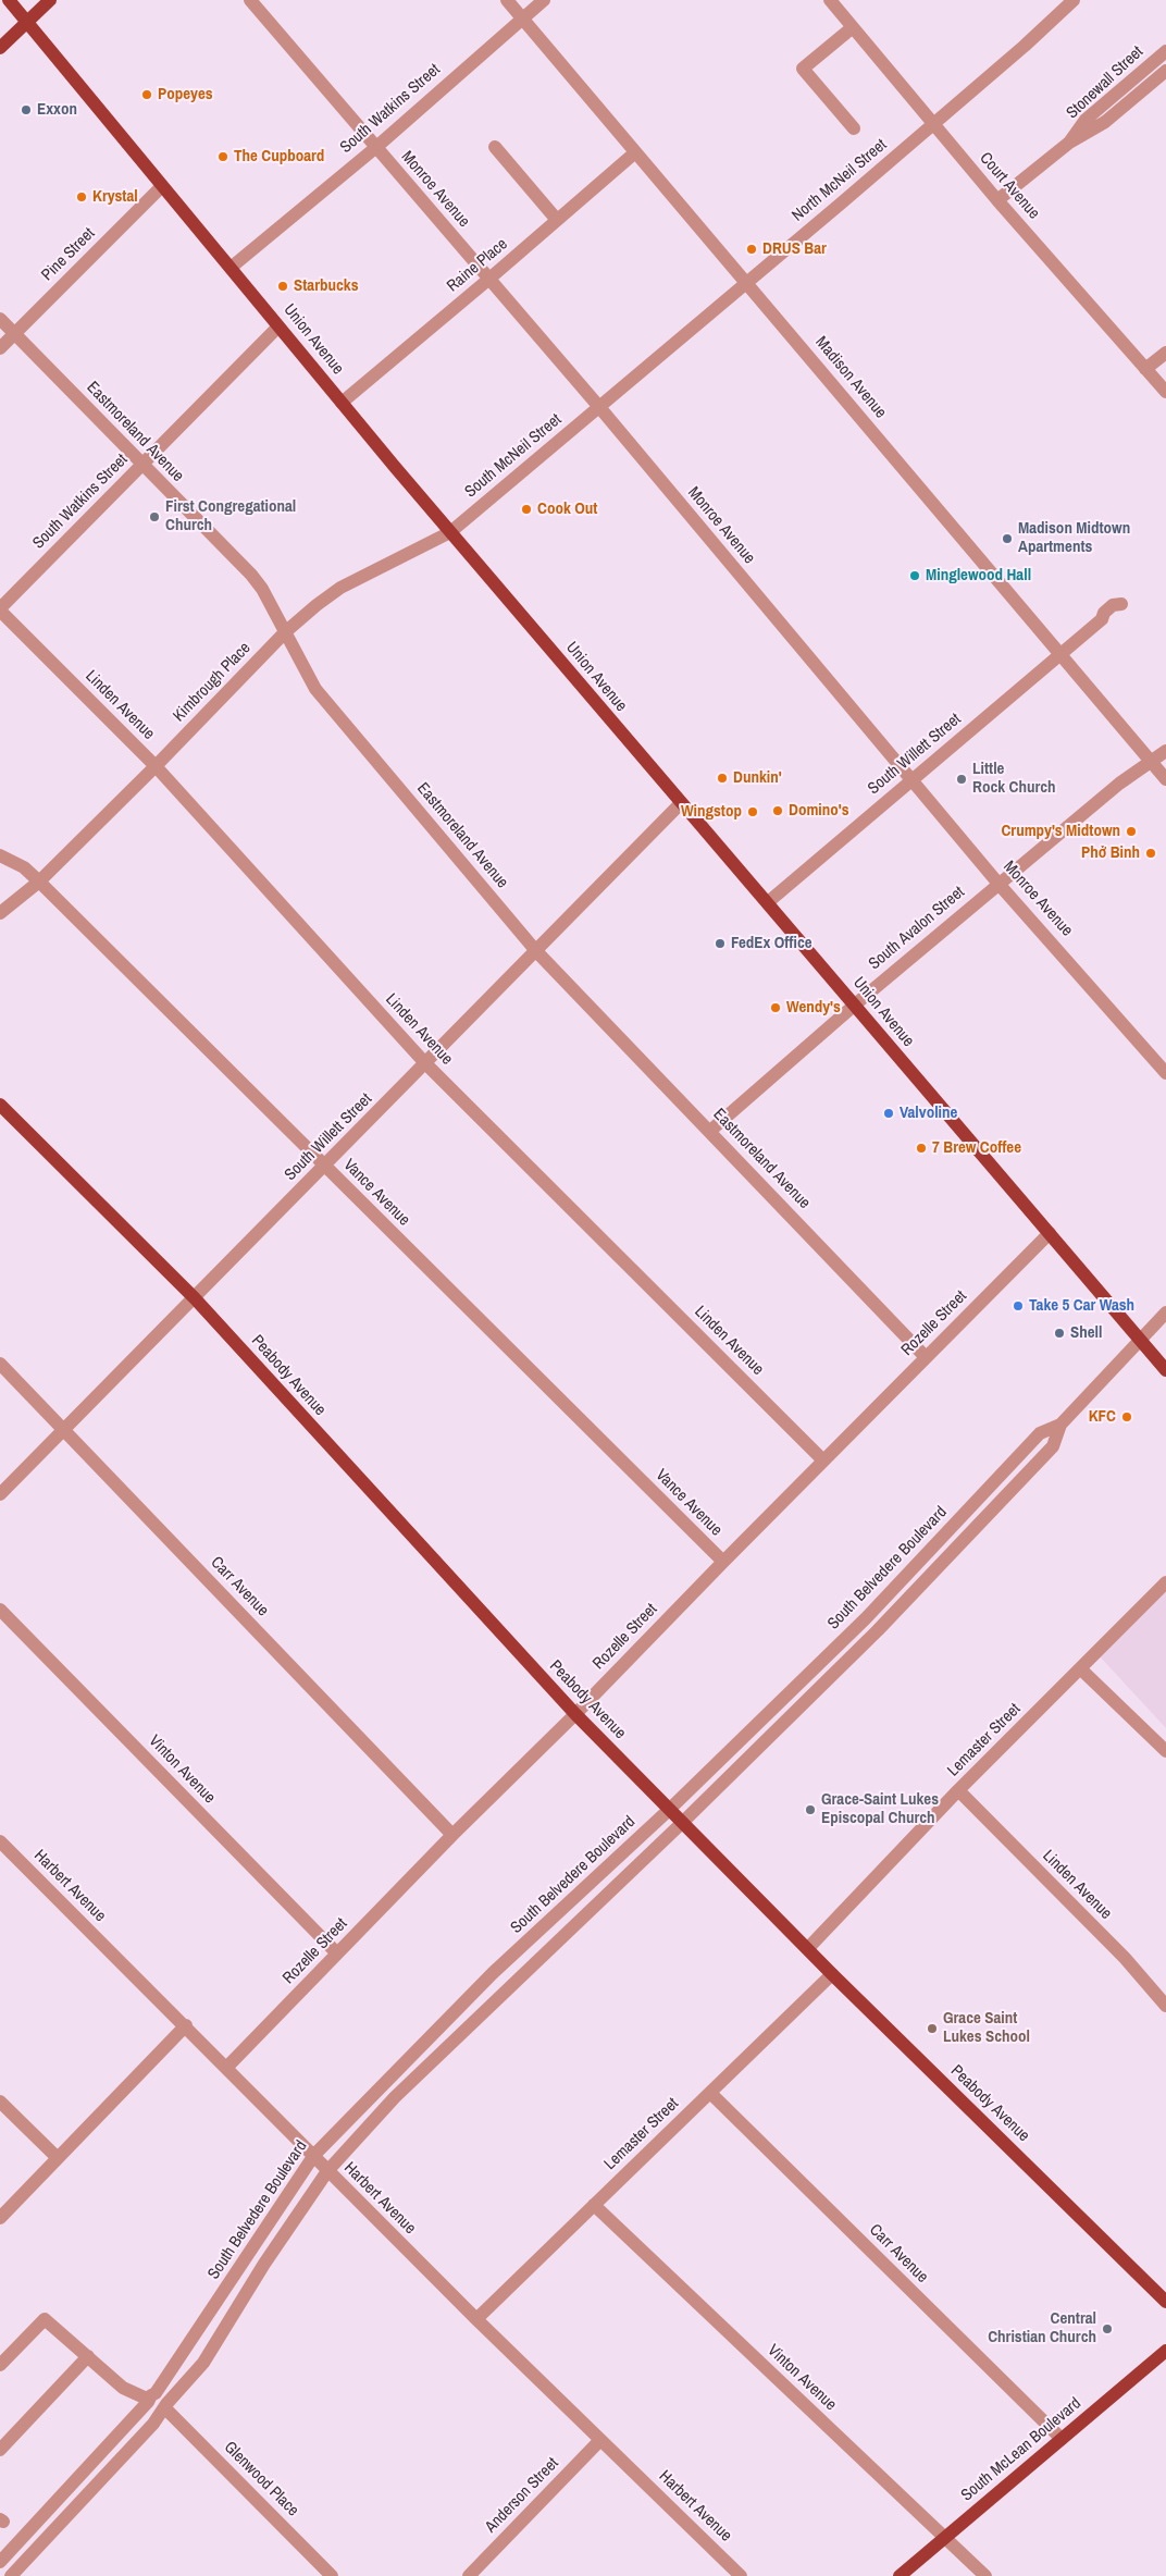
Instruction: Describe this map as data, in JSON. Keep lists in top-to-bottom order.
{
  "streets": {
    "main road": ["Union Avenue", "Peabody Avenue", "South McLean Boulevard"],
    "street": [
      "Stonewall Street",
      "South Watkins Street",
      "North McNeil Street",
      "Court Avenue",
      "Monroe Avenue",
      "Pine Street",
      "Raine Place",
      "Madison Avenue",
      "Eastmoreland Avenue",
      "South McNeil Street",
      "Kimbrough Place",
      "Linden Avenue",
      "South Willett Street",
      "South Avalon Street",
      "Vance Avenue",
      "Rozelle Street",
      "South Belvedere Boulevard",
      "Carr Avenue",
      "Lemaster Street",
      "Vinton Avenue",
      "Harbert Avenue",
      "Glenwood Place",
      "Anderson Street"
    ]
  },
  "crossings": [
    ["Stonewall Street", "Court Avenue"],
    ["South Watkins Street", "Monroe Avenue"],
    ["South Watkins Street", "Union Avenue"],
    ["South Watkins Street", "Madison Avenue"],
    ["South Watkins Street", "Eastmoreland Avenue"],
    ["South Watkins Street", "Linden Avenue"],
    ["North McNeil Street", "Court Avenue"],
    ["North McNeil Street", "Monroe Avenue"],
    ["North McNeil Street", "Madison Avenue"],
    ["North McNeil Street", "South McNeil Street"],
    ["Monroe Avenue", "Raine Place"],
    ["Monroe Avenue", "South McNeil Street"],
    ["Monroe Avenue", "South Willett Street"],
    ["Monroe Avenue", "South Avalon Street"],
    ["Pine Street", "Union Avenue"],
    ["Pine Street", "Eastmoreland Avenue"],
    ["Raine Place", "Union Avenue"],
    ["Raine Place", "Madison Avenue"],
    ["Union Avenue", "South McNeil Street"],
    ["Union Avenue", "Kimbrough Place"],
    ["Union Avenue", "South Willett Street"],
    ["Union Avenue", "South Avalon Street"],
    ["Union Avenue", "Rozelle Street"],
    ["Union Avenue", "South Belvedere Boulevard"],
    ["Madison Avenue", "South Willett Street"],
    ["Madison Avenue", "South Avalon Street"],
    ["Eastmoreland Avenue", "Kimbrough Place"],
    ["Eastmoreland Avenue", "South Willett Street"],
    ["Eastmoreland Avenue", "South Avalon Street"],
    ["Eastmoreland Avenue", "Rozelle Street"],
    ["South McNeil Street", "Kimbrough Place"],
    ["Kimbrough Place", "Linden Avenue"],
    ["Kimbrough Place", "Vance Avenue"],
    ["Linden Avenue", "South Willett Street"],
    ["Linden Avenue", "Rozelle Street"],
    ["Linden Avenue", "Lemaster Street"],
    ["South Willett Street", "Vance Avenue"],
    ["South Willett Street", "Peabody Avenue"],
    ["South Willett Street", "Carr Avenue"],
    ["Vance Avenue", "Rozelle Street"],
    ["Rozelle Street", "Peabody Avenue"],
    ["Rozelle Street", "Carr Avenue"],
    ["Rozelle Street", "Vinton Avenue"],
    ["Rozelle Street", "Harbert Avenue"],
    ["Peabody Avenue", "South Belvedere Boulevard"],
    ["Peabody Avenue", "Lemaster Street"],
    ["South Belvedere Boulevard", "Harbert Avenue"],
    ["South Belvedere Boulevard", "Glenwood Place"],
    ["Carr Avenue", "Lemaster Street"],
    ["Carr Avenue", "South McLean Boulevard"],
    ["Lemaster Street", "Vinton Avenue"],
    ["Lemaster Street", "Harbert Avenue"],
    ["Vinton Avenue", "South McLean Boulevard"],
    ["Harbert Avenue", "Anderson Street"]
  ],
  "places": [
    "Popeyes",
    "Exxon",
    "The Cupboard",
    "Krystal",
    "DRUS Bar",
    "Starbucks",
    "Cook Out",
    "First Congregational Church",
    "Madison Midtown Apartments",
    "Minglewood Hall",
    "Dunkin'",
    "Little Rock Church",
    "Domino's",
    "Wingstop",
    "Crumpy's Midtown",
    "Phở Binh",
    "FedEx Office",
    "Wendy's",
    "Valvoline",
    "7 Brew Coffee",
    "Take 5 Car Wash",
    "Shell",
    "KFC",
    "Grace-Saint Lukes Episcopal Church",
    "Grace Saint Lukes School",
    "Central Christian Church"
  ]
}
